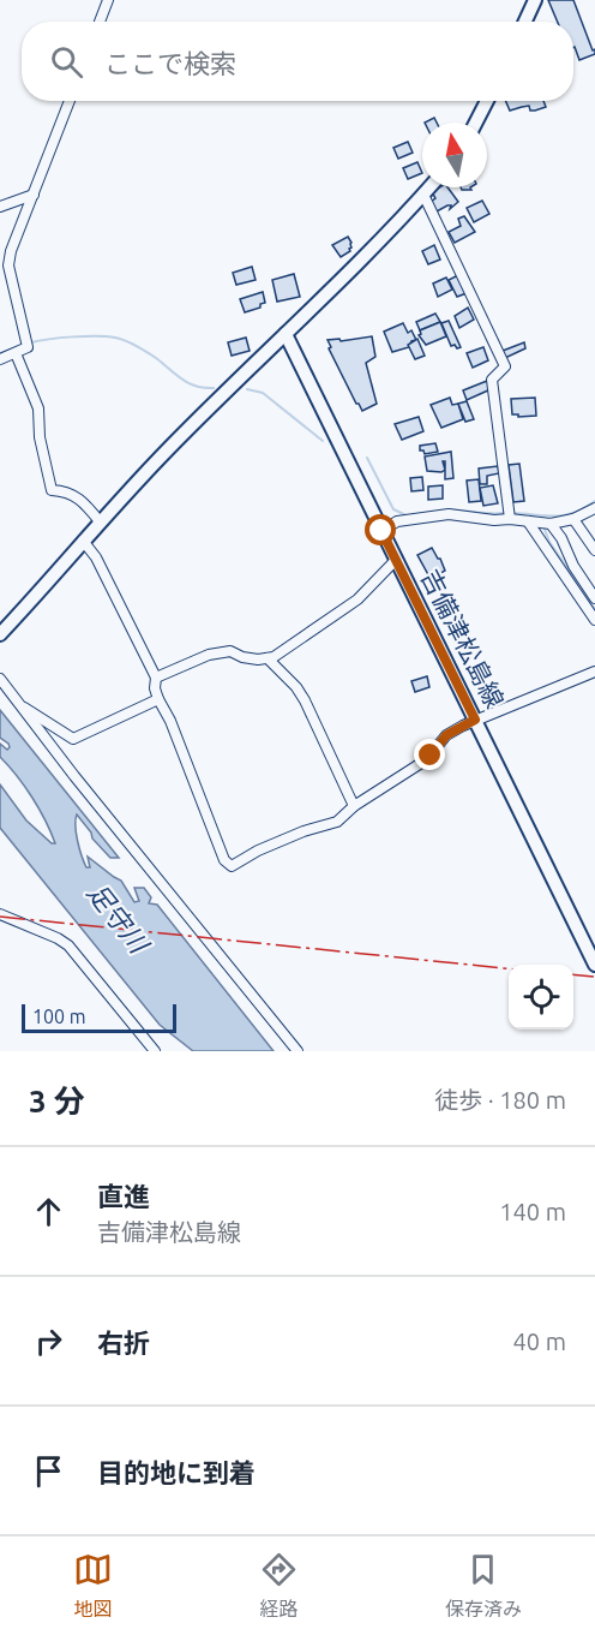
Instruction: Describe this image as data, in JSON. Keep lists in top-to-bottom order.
{
  "streets": {
    "main road": ["吉備津松島線"]
  },
  "water": ["足守川"],
  "scale_bar": "100 m",
  "north": "top",
  "page": {
    "search": "ここで検索",
    "scale": "100 m",
    "heading": ["3 分", "徒歩 · 180 m"],
    "list": [
      ["直進", "吉備津松島線", "140 m"],
      ["右折", "40 m"],
      "目的地に到着"
    ],
    "nav": ["地図", "経路", "保存済み"]
  }
}
